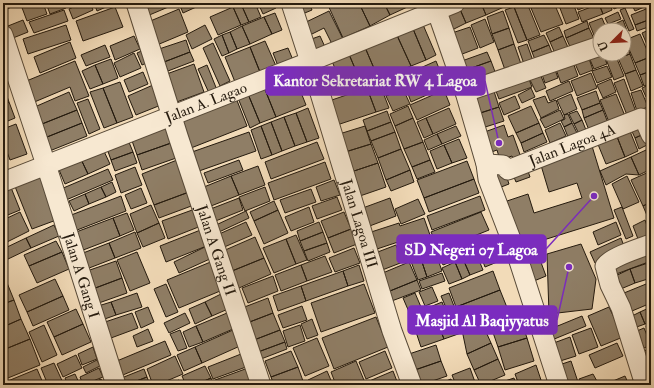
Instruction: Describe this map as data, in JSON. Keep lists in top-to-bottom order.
{
  "streets": {
    "street": [
      "Jalan A. Lagao",
      "Jalan Lagoa 4A",
      "Jalan Lagoa III",
      "Jalan A Gang II",
      "Jalan A Gang I"
    ]
  },
  "crossings": [
    ["Jalan A. Lagao", "Jalan Lagoa III"],
    ["Jalan A. Lagao", "Jalan A Gang II"],
    ["Jalan A. Lagao", "Jalan A Gang I"]
  ],
  "places": ["Kantor Sekretariat RW 4 Lagoa", "SD Negeri 07 Lagoa", "Masjid Al Baqiyyatus"],
  "north": "bottom left"
}
